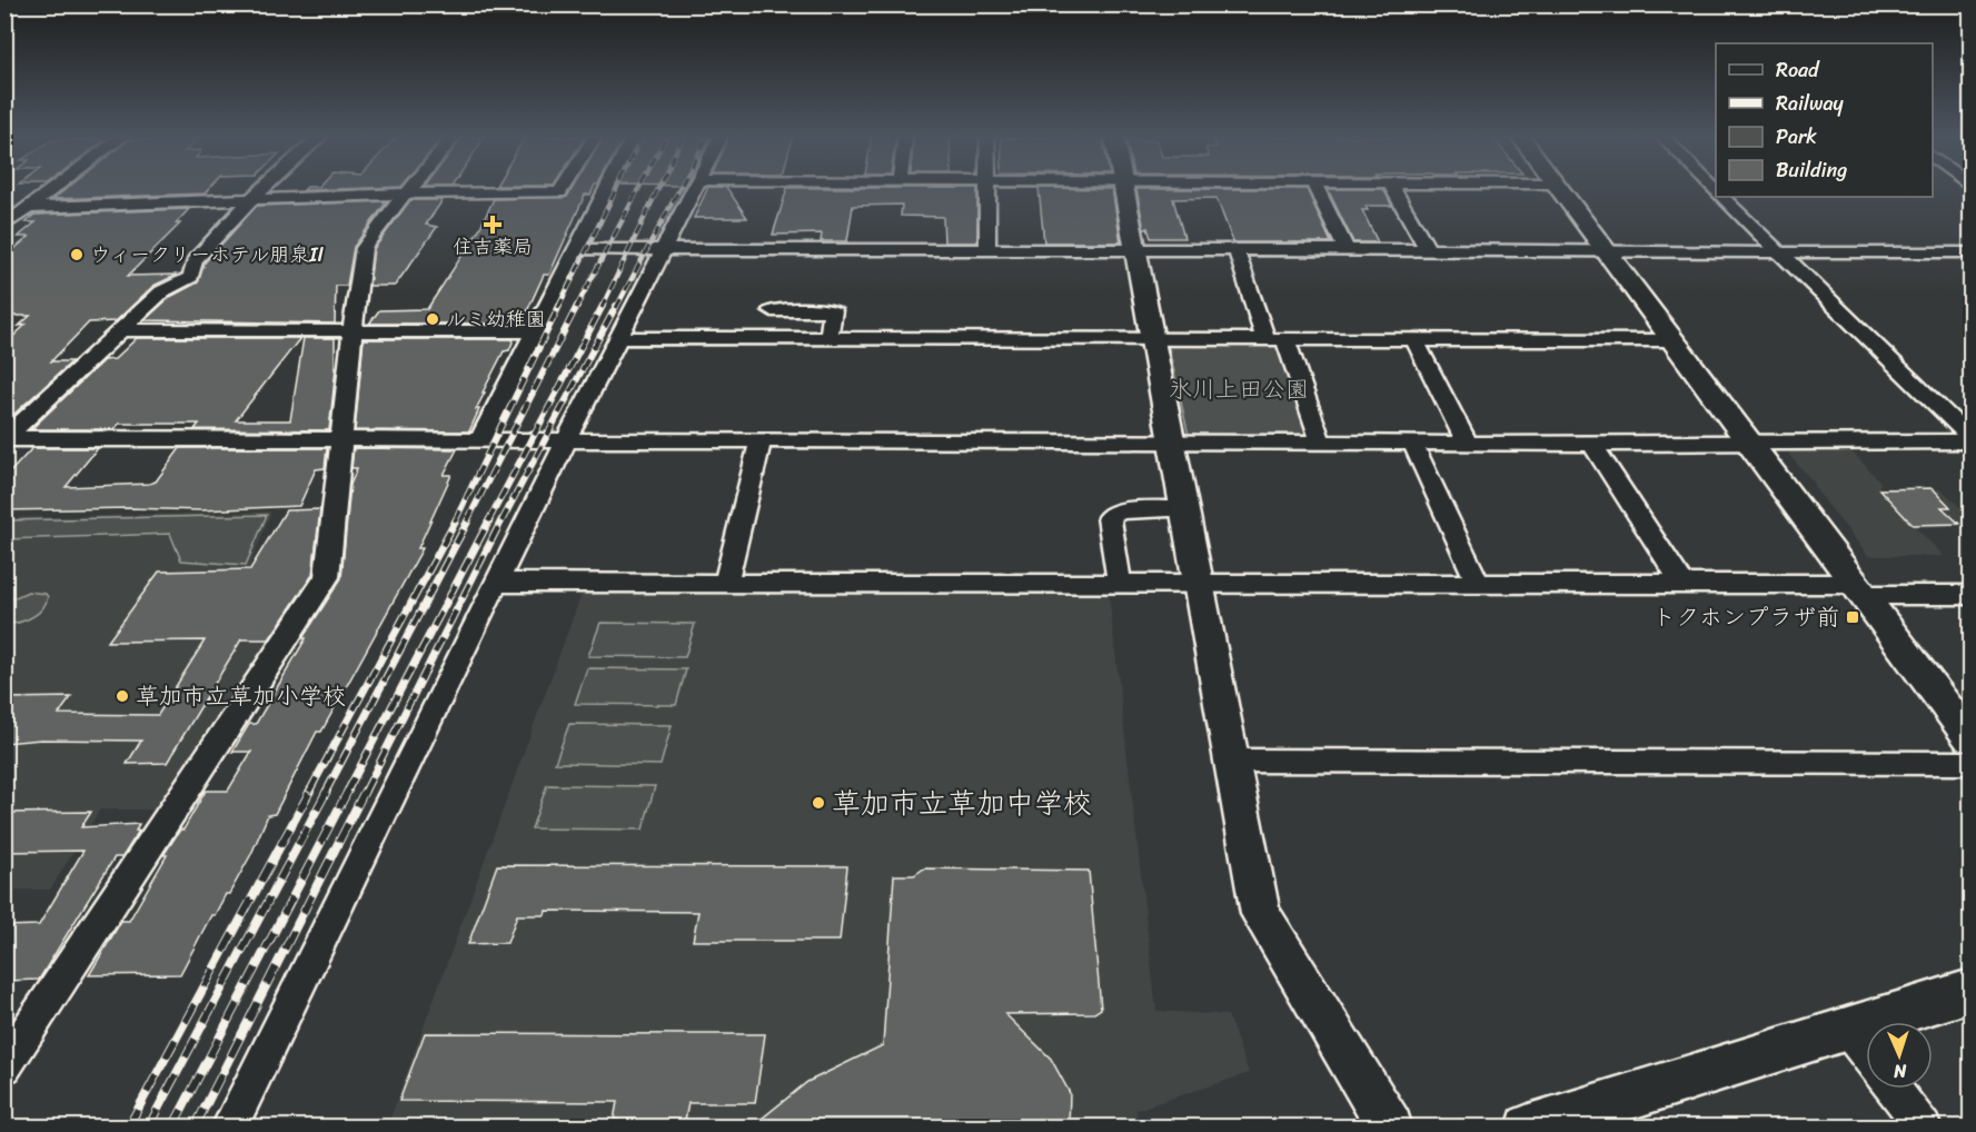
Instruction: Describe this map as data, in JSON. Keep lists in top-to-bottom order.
{
  "parks": ["氷川上田公園"],
  "places": {
    "health": ["住吉薬局"],
    "other": [
      "ウィークリーホテル朋泉II",
      "ルミ幼稚園",
      "草加市立草加小学校",
      "草加市立草加中学校"
    ],
    "transit": ["トクホンプラザ前"]
  },
  "legend": [
    "Road",
    "Railway",
    "Park",
    "Building"
  ],
  "north": "bottom"
}
